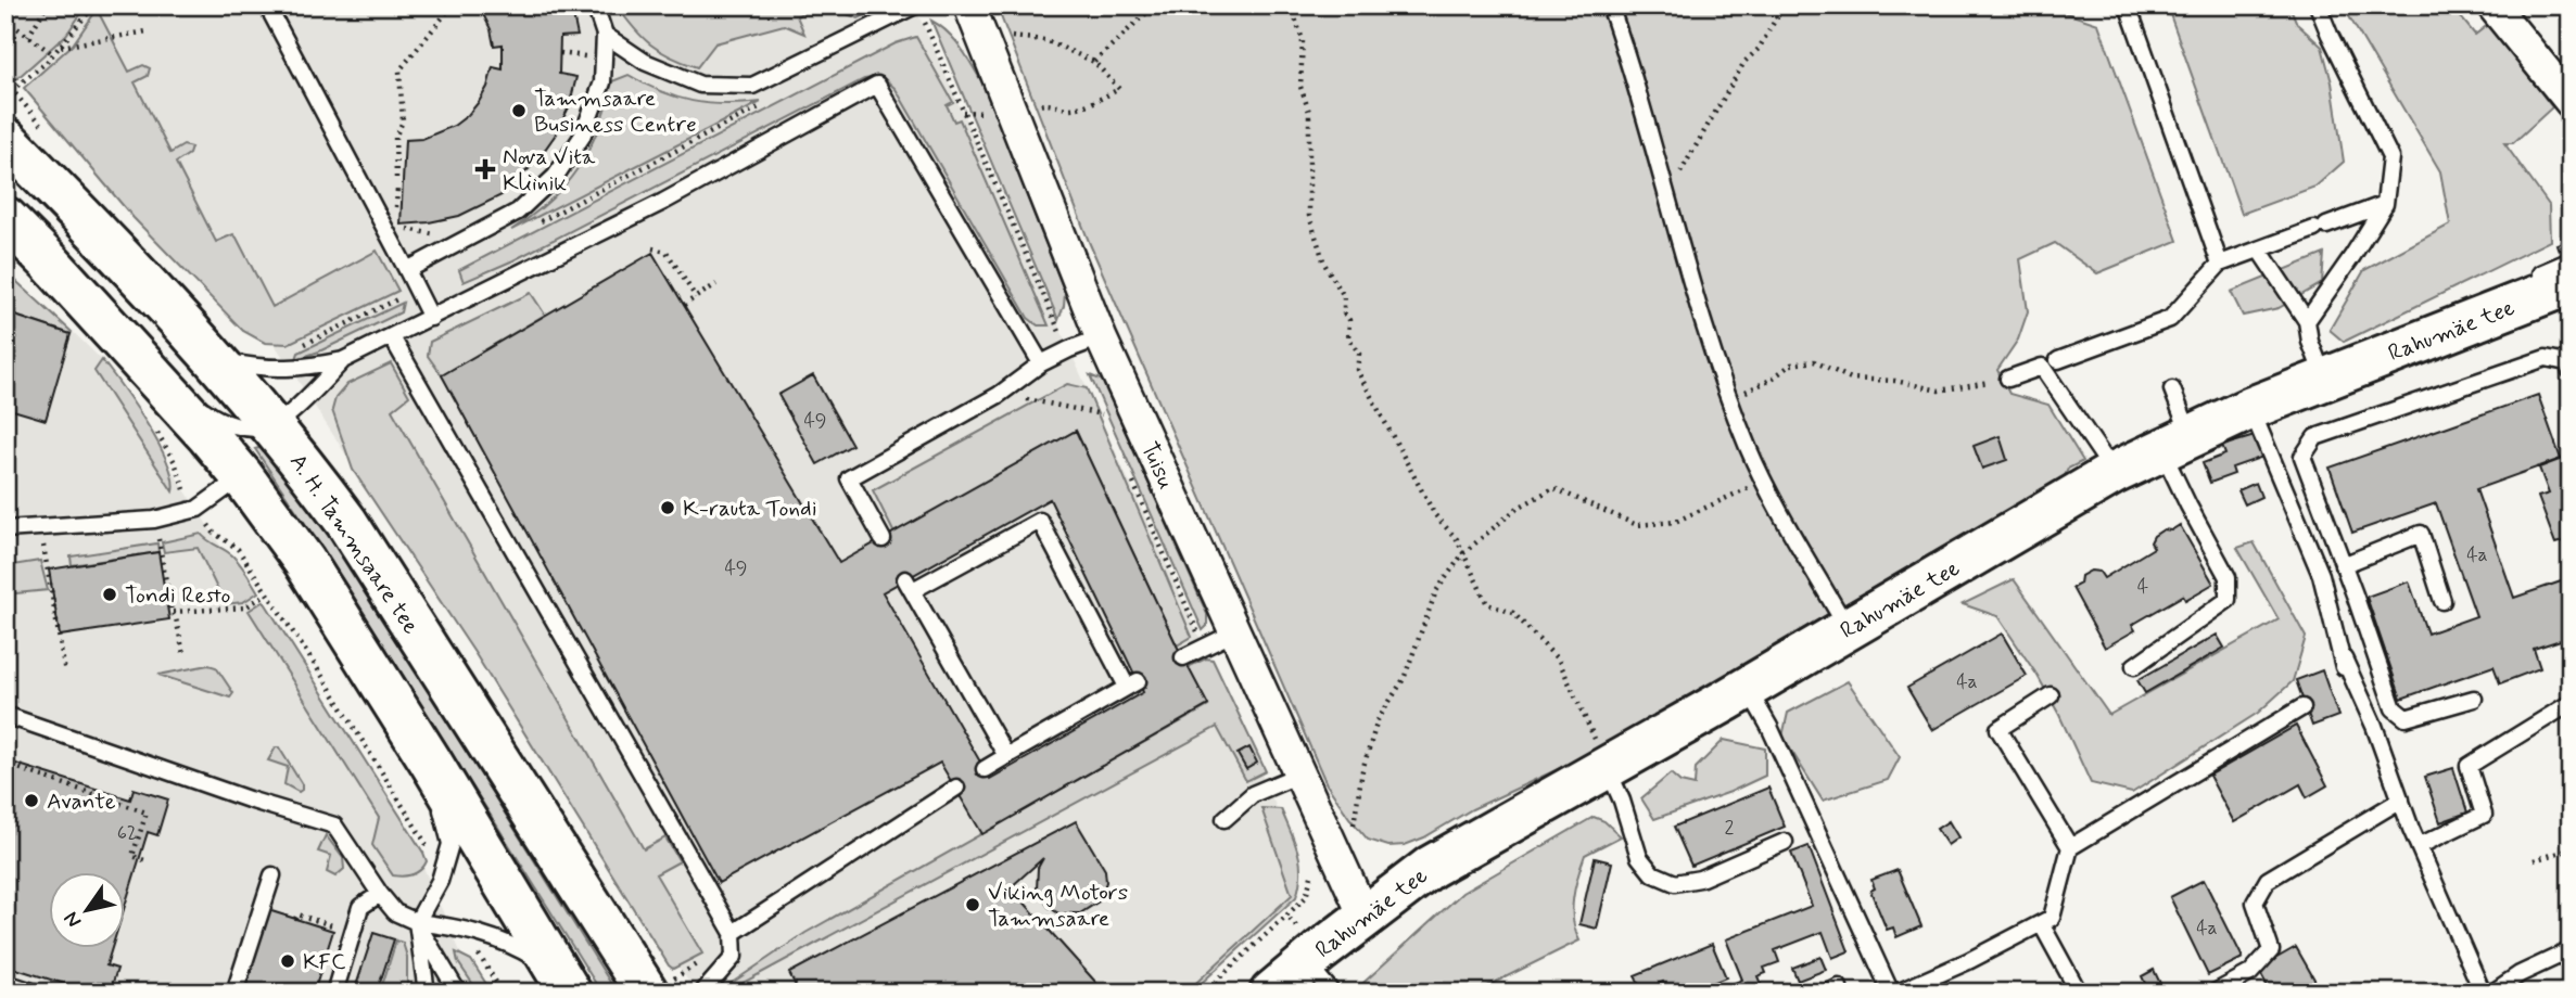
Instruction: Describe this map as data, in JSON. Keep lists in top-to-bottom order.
{
  "streets": {
    "main road": ["Rahumäe tee", "A. H. Tammsaare tee"],
    "street": ["Tuisu"]
  },
  "crossings": [
    ["Rahumäe tee", "Tuisu"]
  ],
  "places": {
    "other": [
      "Tammsaare Business Centre",
      "K-rauta Tondi",
      "Tondi Resto",
      "Avante",
      "Viking Motors Tammsaare",
      "KFC"
    ],
    "health": ["Nova Vita Kliinik"]
  },
  "house_numbers": [
    "49",
    "4a",
    "49",
    "4",
    "4a",
    "2",
    "62",
    "4a"
  ],
  "north": "bottom left"
}
